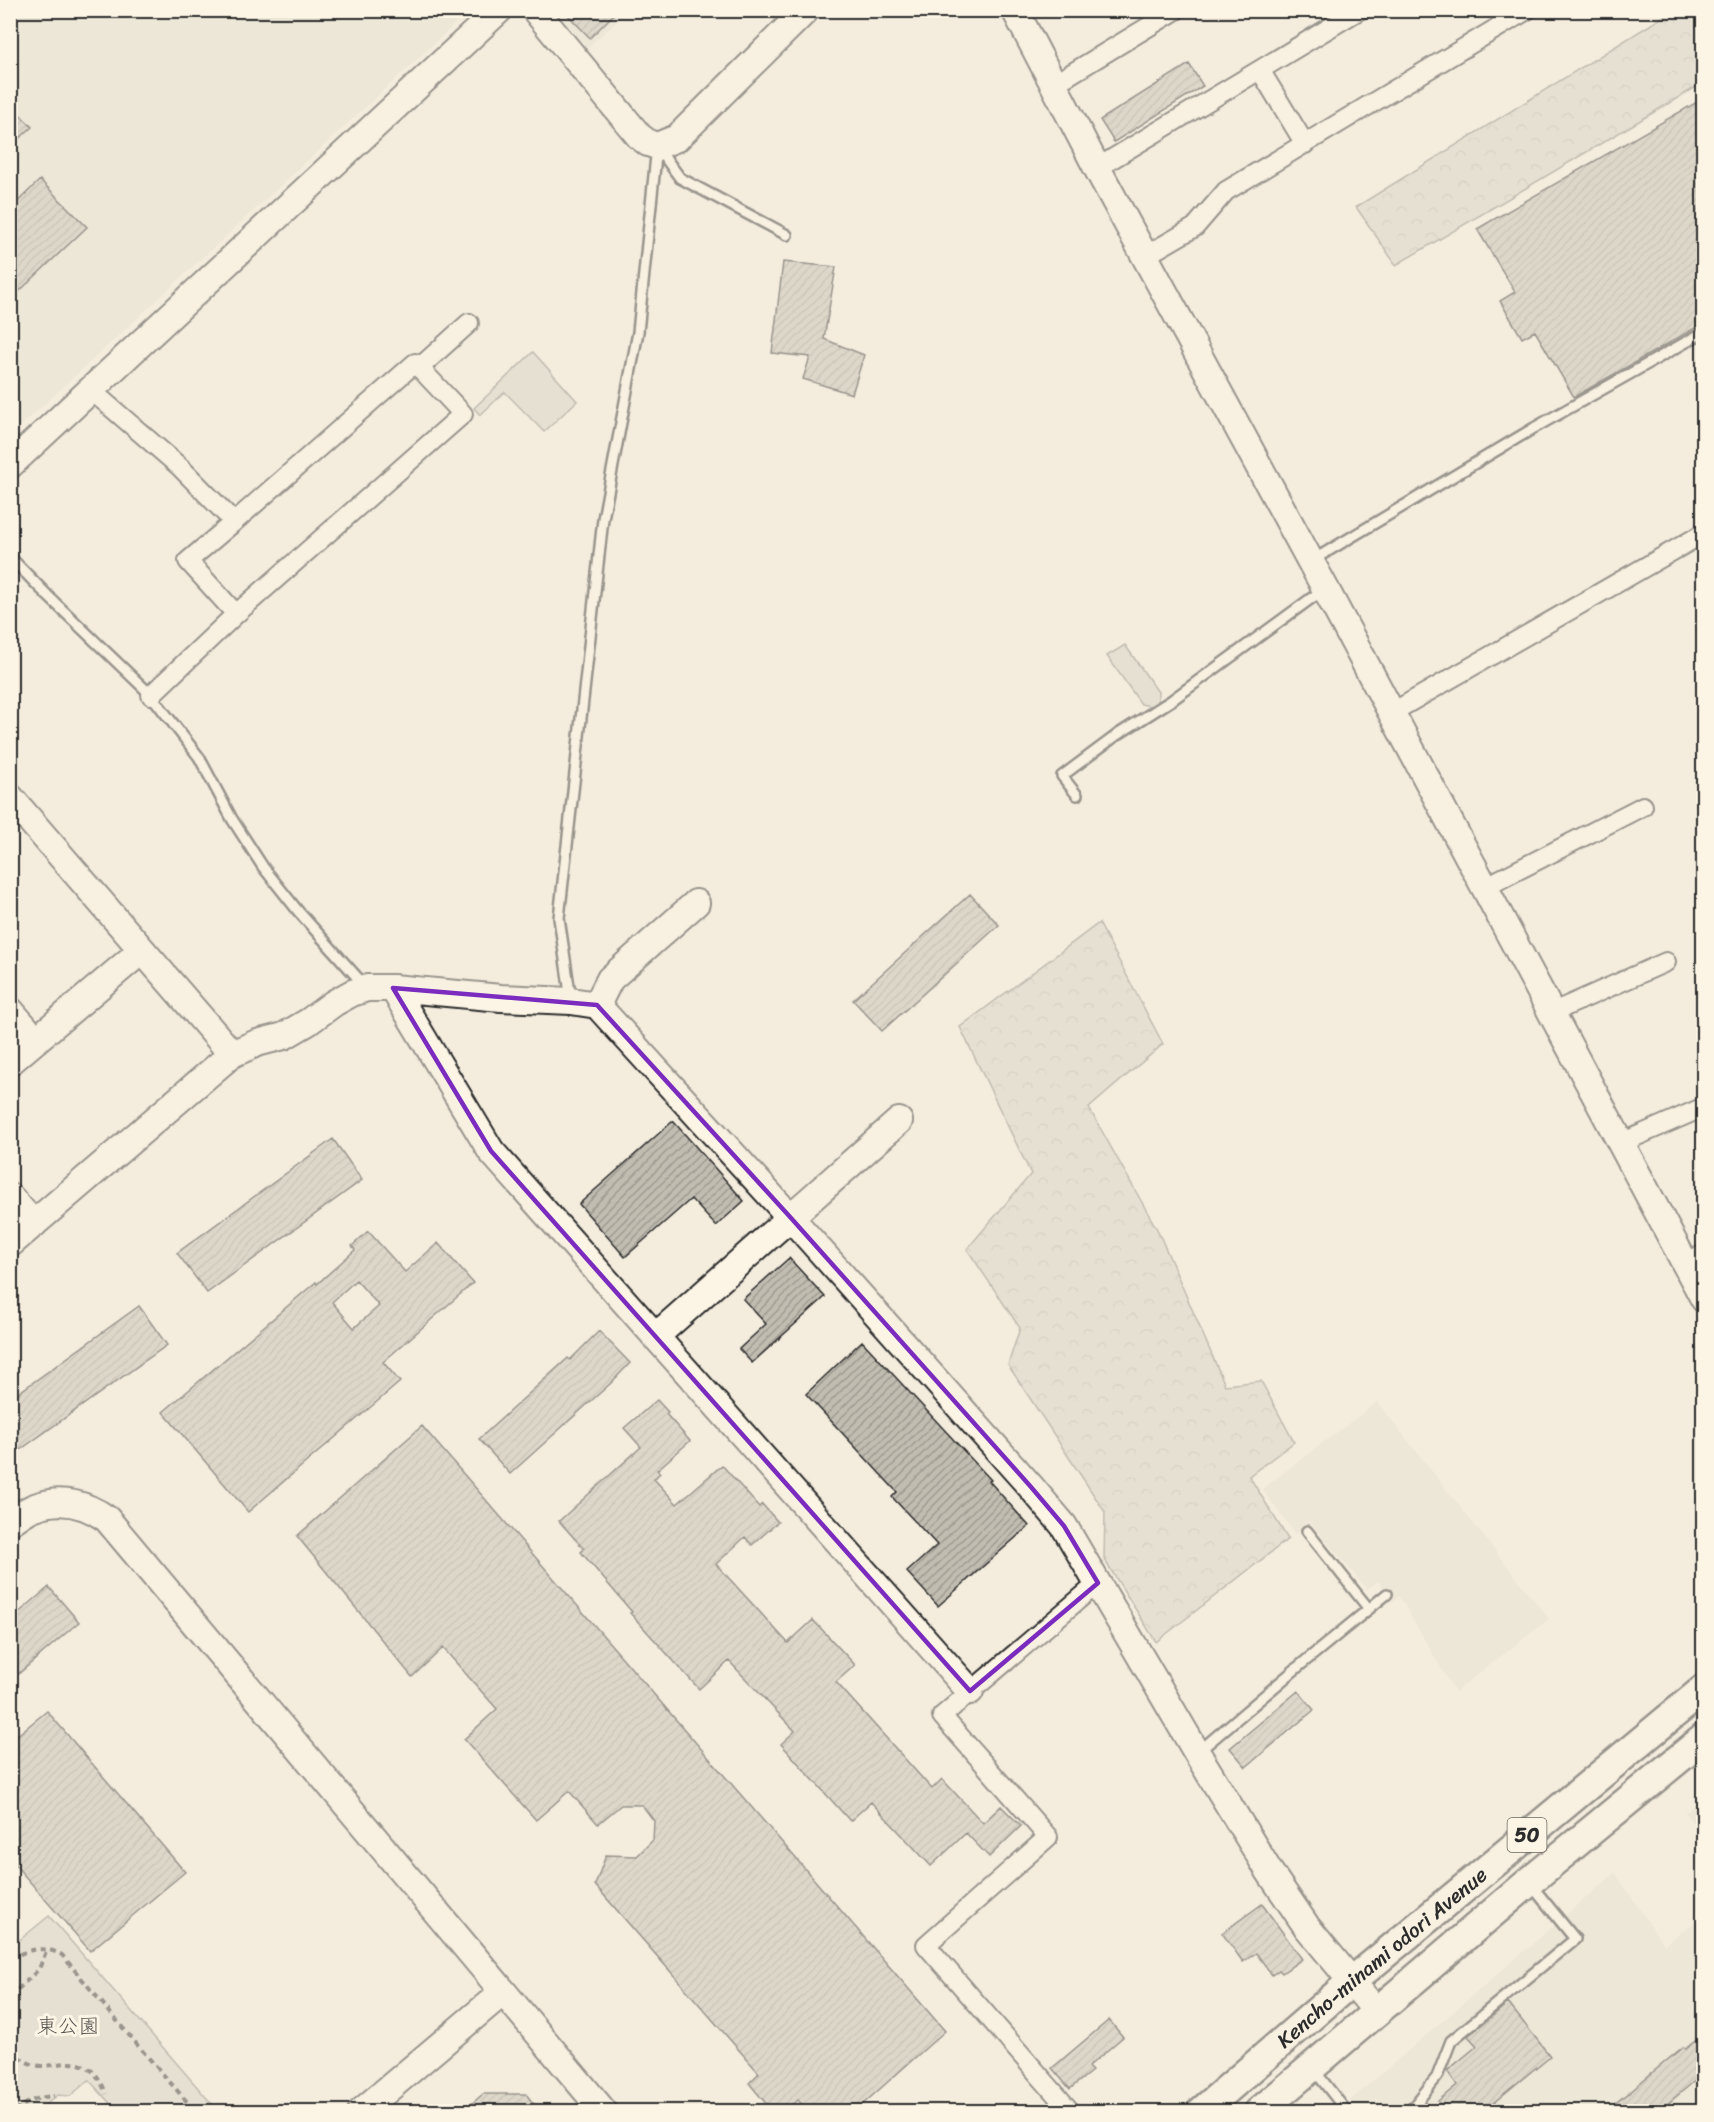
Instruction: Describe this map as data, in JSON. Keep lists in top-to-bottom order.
{
  "streets": {
    "main road": ["50", "Kencho-minami odori Avenue"]
  },
  "parks": ["東公園"]
}
